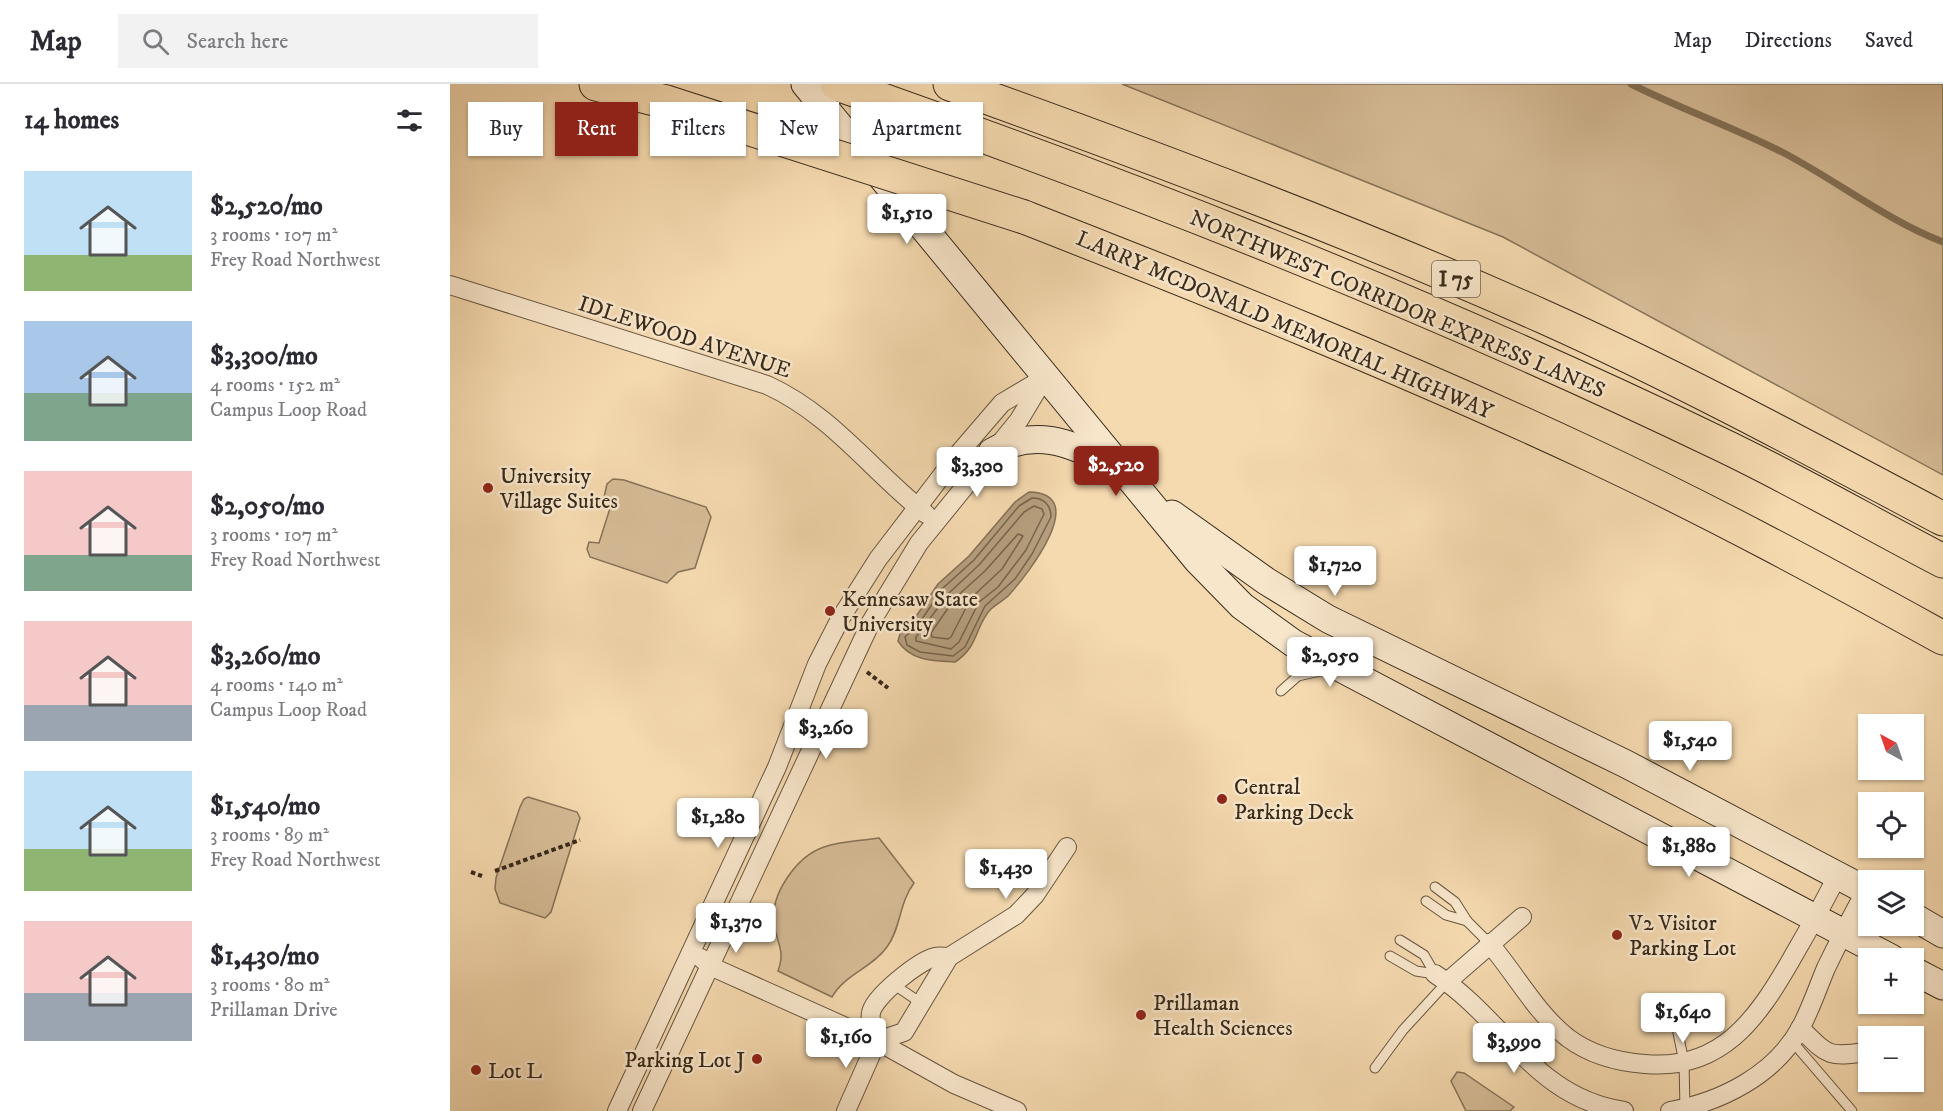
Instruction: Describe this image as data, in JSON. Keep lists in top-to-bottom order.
{
  "streets": {
    "highway": ["I 75", "NORTHWEST CORRIDOR EXPRESS LANES", "LARRY MCDONALD MEMORIAL HIGHWAY"],
    "street": ["IDLEWOOD AVENUE"]
  },
  "places": [
    "University Village Suites",
    "Kennesaw State University",
    "Central Parking Deck",
    "V2 Visitor Parking Lot",
    "Prillaman Health Sciences",
    "Parking Lot J",
    "Lot L"
  ],
  "north": "top left",
  "page": {
    "header": "Map",
    "search": "Search here",
    "nav": ["Map", "Directions", "Saved"],
    "heading": "14 homes",
    "chip": [
      "Buy",
      "Rent",
      "Filters",
      "New",
      "Apartment"
    ],
    "list": [
      {
        "name": "$2,520/mo",
        "note": "3 rooms · 107 m² · Frey Road Northwest"
      },
      {
        "name": "$3,300/mo",
        "note": "4 rooms · 152 m² · Campus Loop Road"
      },
      {
        "name": "$2,050/mo",
        "note": "3 rooms · 107 m² · Frey Road Northwest"
      },
      {
        "name": "$3,260/mo",
        "note": "4 rooms · 140 m² · Campus Loop Road"
      },
      {
        "name": "$1,540/mo",
        "note": "3 rooms · 89 m² · Frey Road Northwest"
      },
      {
        "name": "$1,430/mo",
        "note": "3 rooms · 80 m² · Prillaman Drive"
      }
    ],
    "price": [
      "$1,510",
      "$2,520",
      "$3,300",
      "$1,720",
      "$2,050",
      "$3,260",
      "$1,540",
      "$1,280",
      "$1,880",
      "$1,430",
      "$1,370",
      "$1,640",
      "$1,160",
      "$3,990"
    ],
    "map_buttons": ["+", "−"]
  }
}
